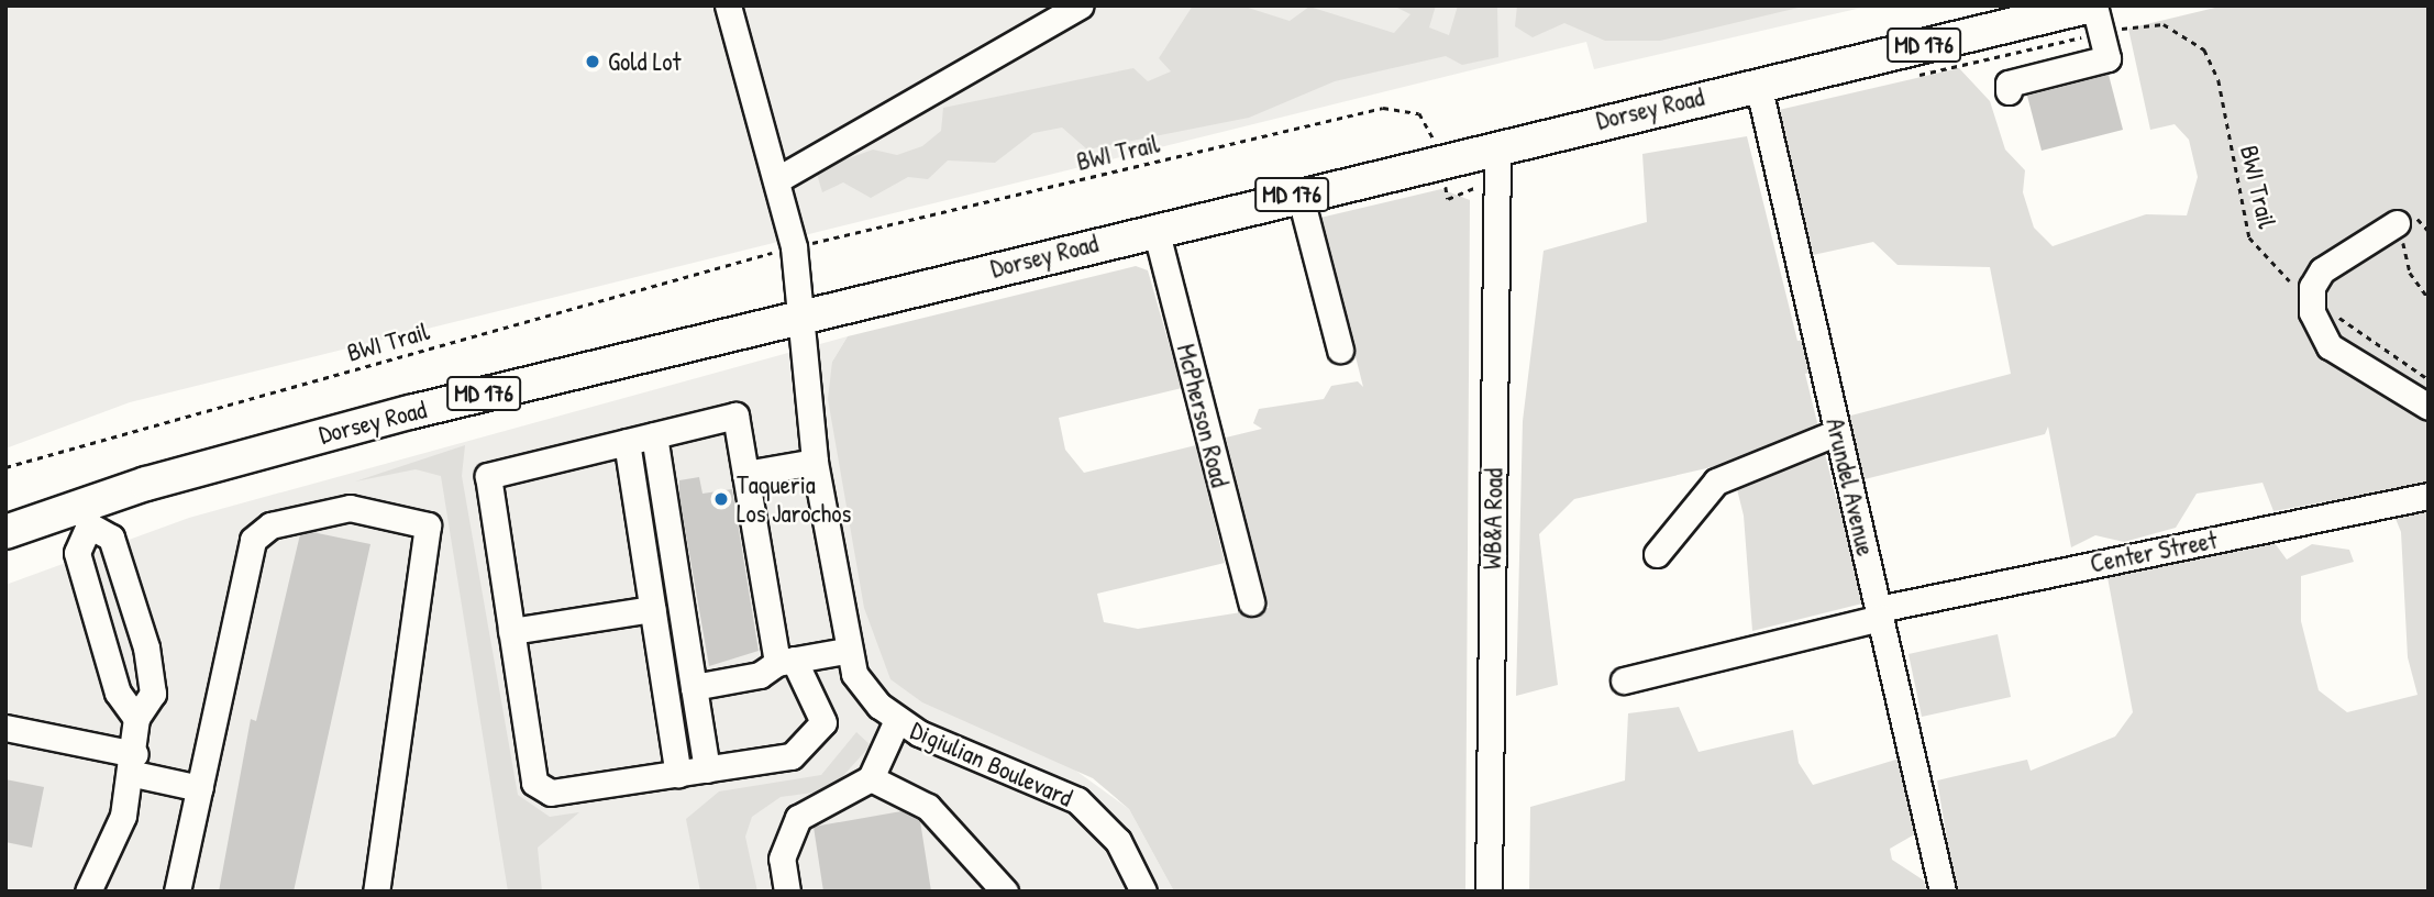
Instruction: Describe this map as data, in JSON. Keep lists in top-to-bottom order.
{
  "streets": {
    "main road": ["MD 176", "Dorsey Road"],
    "street": [
      "McPherson Road",
      "Arundel Avenue",
      "WB&A Road",
      "Center Street",
      "Digiulian Boulevard"
    ],
    "path": ["BWI Trail"]
  },
  "crossings": [
    ["Dorsey Road", "McPherson Road"],
    ["Dorsey Road", "Arundel Avenue"],
    ["Dorsey Road", "WB&A Road"],
    ["Dorsey Road", "Digiulian Boulevard"],
    ["Arundel Avenue", "Center Street"]
  ],
  "places": ["Gold Lot", "Taqueria Los Jarochos"]
}
